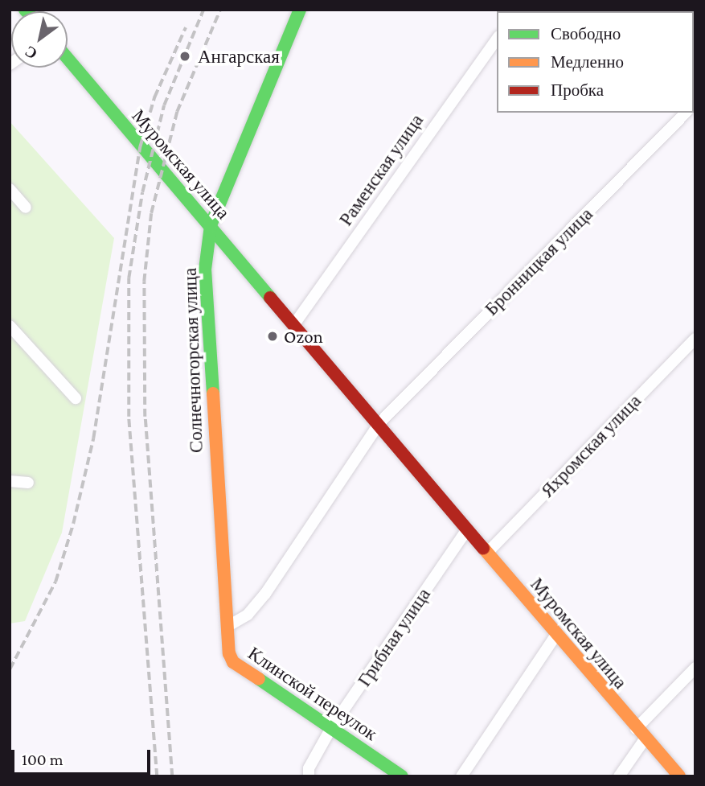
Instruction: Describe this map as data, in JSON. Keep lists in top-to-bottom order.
{
  "streets": {
    "main road": ["Муромская улица", "Солнечногорская улица", "Клинской переулок"],
    "street": [
      "Раменская улица",
      "Бронницкая улица",
      "Яхромская улица",
      "Грибная улица"
    ]
  },
  "crossings": [
    ["Муромская улица", "Раменская улица"],
    ["Муромская улица", "Бронницкая улица"],
    ["Муромская улица", "Солнечногорская улица"],
    ["Муромская улица", "Яхромская улица"],
    ["Муромская улица", "Грибная улица"],
    ["Солнечногорская улица", "Клинской переулок"],
    ["Грибная улица", "Клинской переулок"]
  ],
  "places": ["Ангарская", "Ozon"],
  "legend": ["Свободно", "Медленно", "Пробка"],
  "scale_bar": "100 m",
  "north": "bottom left"
}
